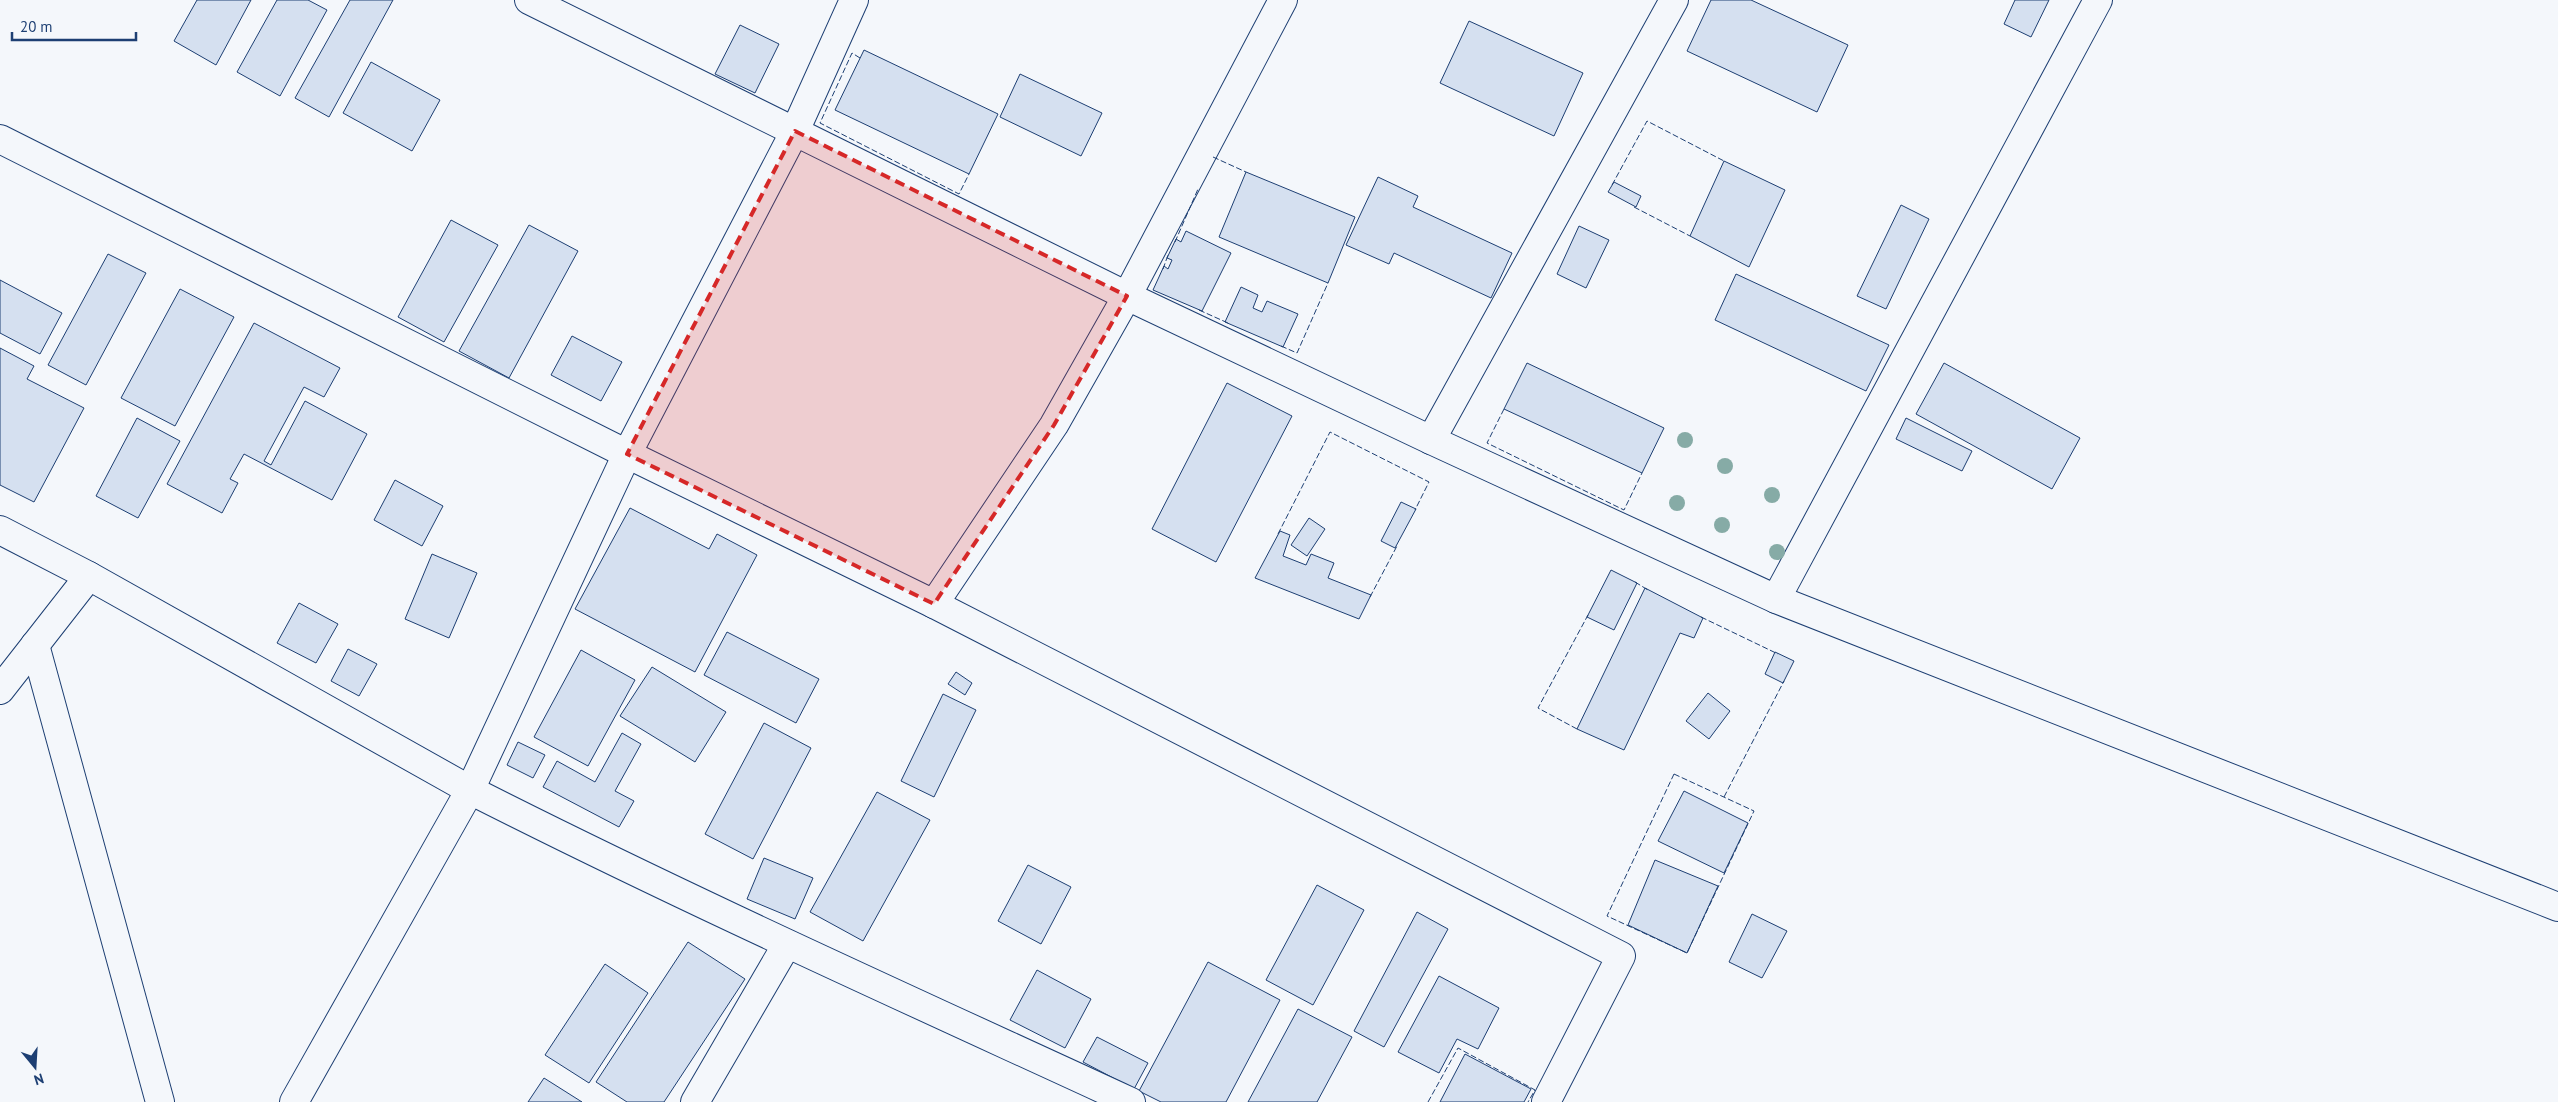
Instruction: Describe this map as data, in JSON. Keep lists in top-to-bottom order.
{
  "scale_bar": "20 m",
  "north": "bottom"
}
